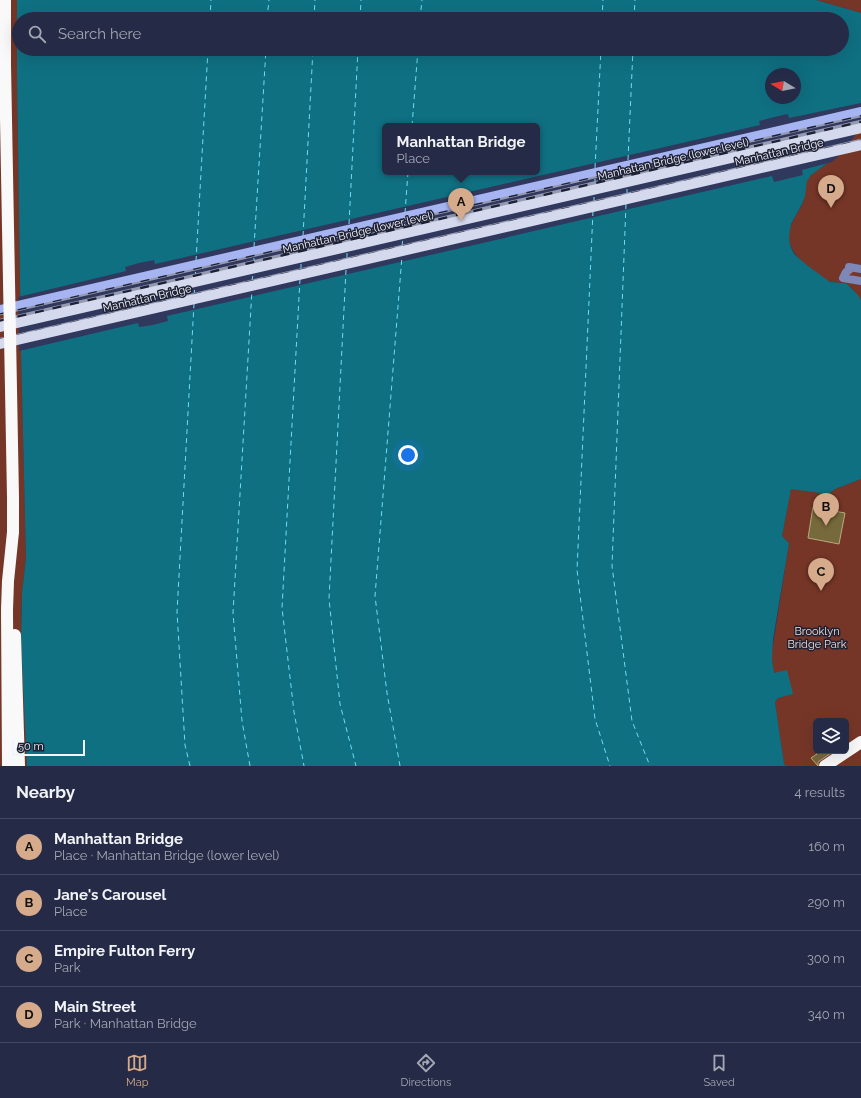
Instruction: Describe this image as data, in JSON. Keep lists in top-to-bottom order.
{
  "streets": {
    "main road": ["Manhattan Bridge", "Manhattan Bridge (lower level)"]
  },
  "parks": ["Brooklyn Bridge Park"],
  "scale_bar": "50 m",
  "north": "left",
  "page": {
    "search": "Search here",
    "popup": ["Manhattan Bridge", "Place"],
    "pins": [
      "D",
      "A",
      "B",
      "C"
    ],
    "scale": "50 m",
    "heading": ["Nearby", "4 results"],
    "list": [
      {
        "mark": "A",
        "name": "Manhattan Bridge",
        "note": "Place · Manhattan Bridge (lower level)",
        "value": "160 m"
      },
      {
        "mark": "B",
        "name": "Jane's Carousel",
        "note": "Place",
        "value": "290 m"
      },
      {
        "mark": "C",
        "name": "Empire Fulton Ferry",
        "note": "Park",
        "value": "300 m"
      },
      {
        "mark": "D",
        "name": "Main Street",
        "note": "Park · Manhattan Bridge",
        "value": "340 m"
      }
    ],
    "nav": ["Map", "Directions", "Saved"]
  }
}
